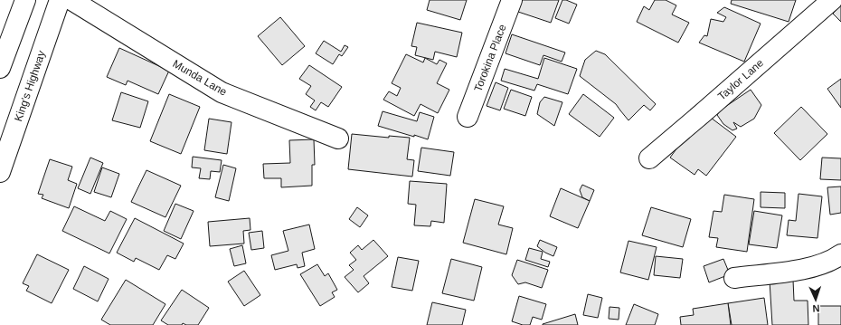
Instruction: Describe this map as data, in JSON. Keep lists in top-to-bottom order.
{
  "streets": {
    "main road": [
      "Torokina Place",
      "Munda Lane",
      "Taylor Lane",
      "King's Highway"
    ]
  },
  "north": "bottom"
}
